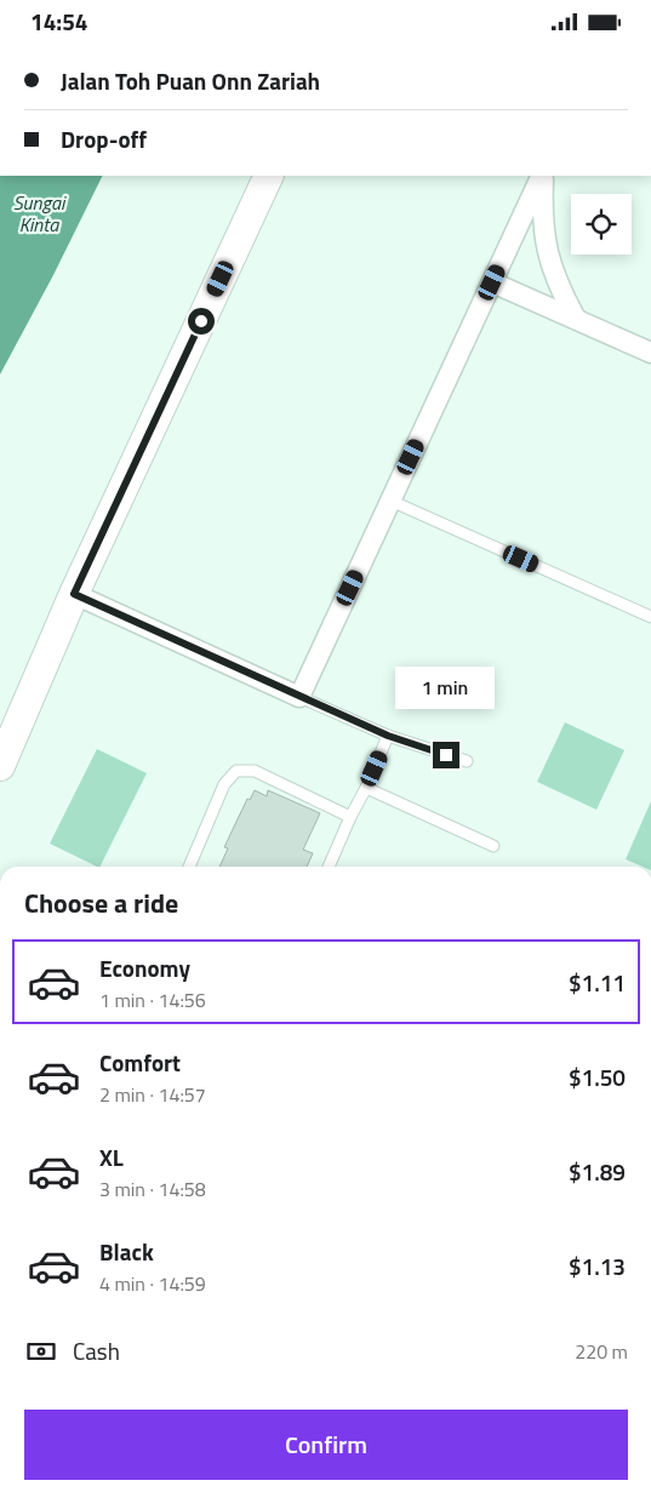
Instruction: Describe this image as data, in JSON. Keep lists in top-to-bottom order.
{
  "water": ["Sungai Kinta"],
  "page": {
    "status": "14:54",
    "banner": ["Jalan Toh Puan Onn Zariah", "Drop-off"],
    "bubble": "1 min",
    "heading": "Choose a ride",
    "list": [
      {
        "name": "Economy",
        "note": "1 min · 14:56",
        "value": "$1.11"
      },
      {
        "name": "Comfort",
        "note": "2 min · 14:57",
        "value": "$1.50"
      },
      {
        "name": "XL",
        "note": "3 min · 14:58",
        "value": "$1.89"
      },
      {
        "name": "Black",
        "note": "4 min · 14:59",
        "value": "$1.13"
      }
    ],
    "pay": ["Cash", "220 m"],
    "buttons": "Confirm"
  }
}
